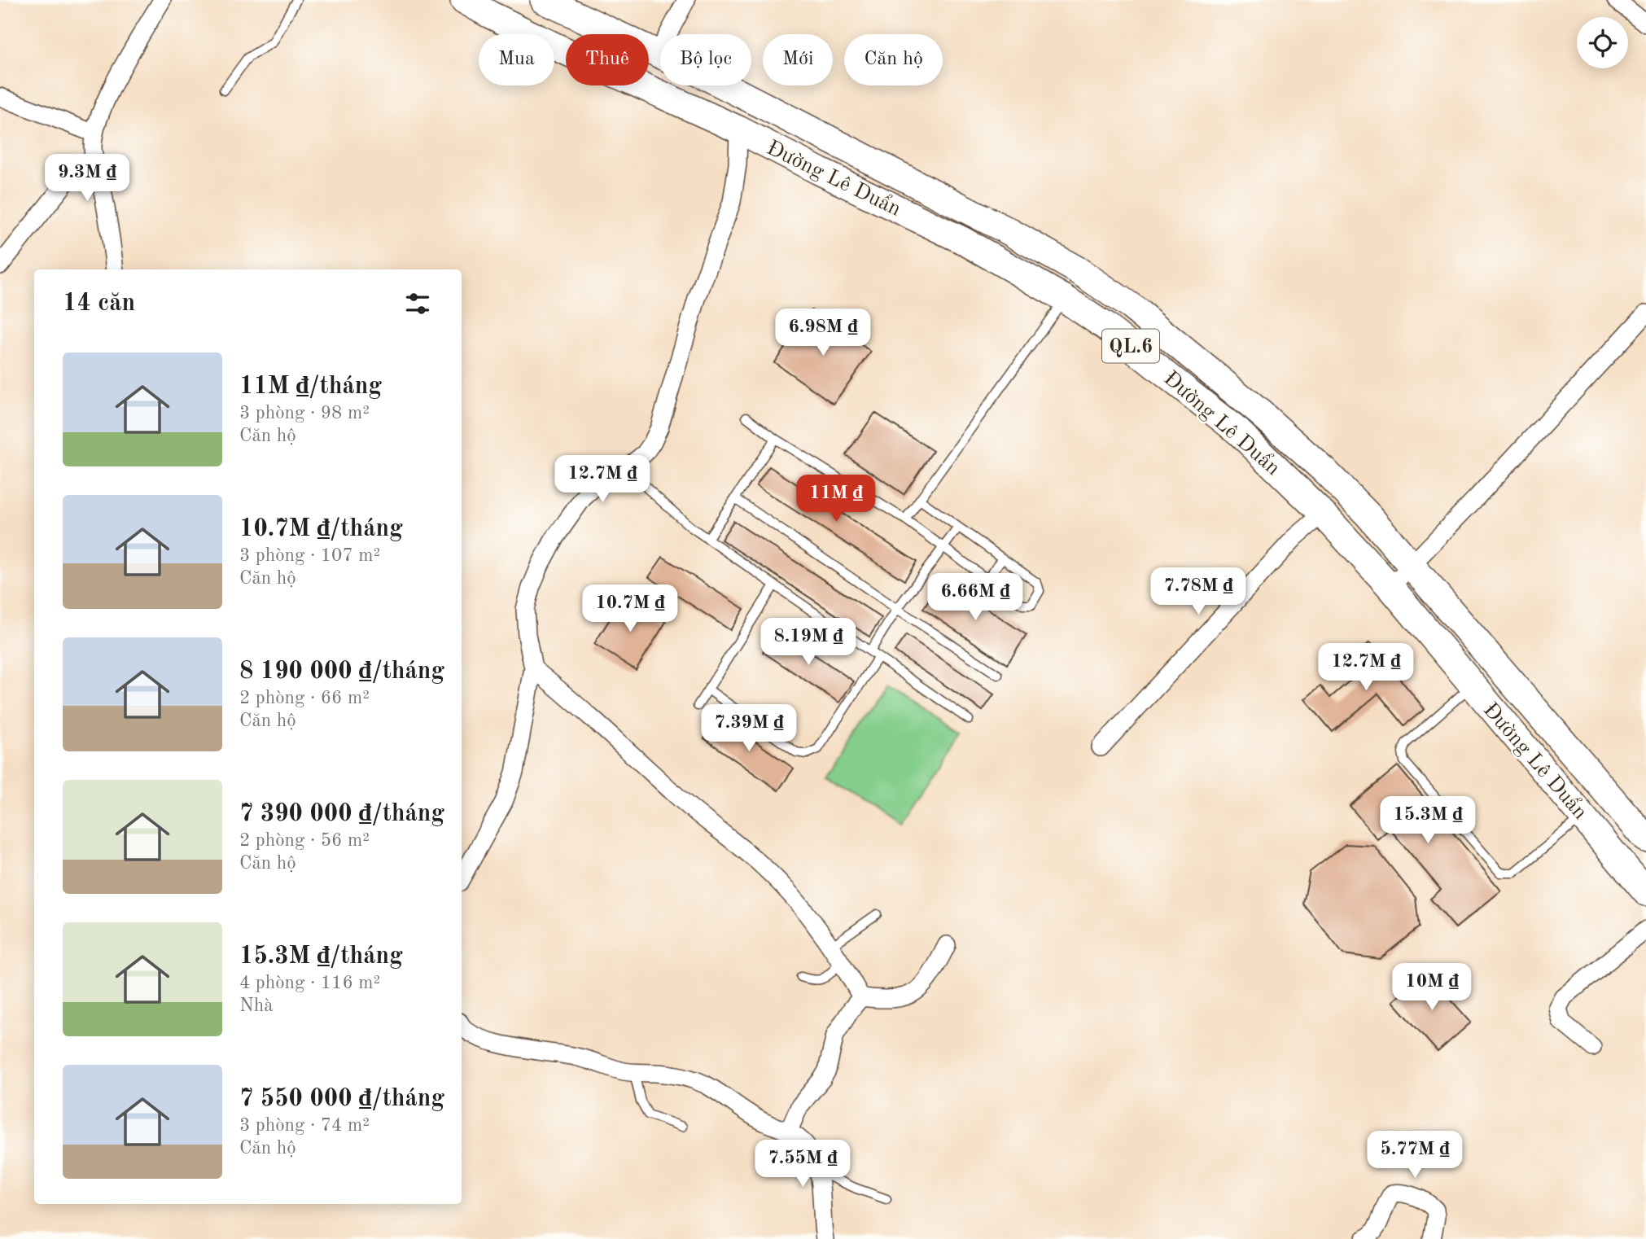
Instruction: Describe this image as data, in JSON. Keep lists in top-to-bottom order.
{
  "streets": {
    "main road": ["Đường Lê Duẩn", "QL.6"]
  },
  "page": {
    "chip": [
      "Mua",
      "Thuê",
      "Bộ lọc",
      "Mới",
      "Căn hộ"
    ],
    "price": [
      "9.3M ₫",
      "6.98M ₫",
      "12.7M ₫",
      "11M ₫",
      "7.78M ₫",
      "6.66M ₫",
      "10.7M ₫",
      "8.19M ₫",
      "12.7M ₫",
      "7.39M ₫",
      "15.3M ₫",
      "10M ₫",
      "5.77M ₫",
      "7.55M ₫"
    ],
    "heading": "14 căn",
    "list": [
      {
        "name": "11M ₫/tháng",
        "note": "3 phòng · 98 m² · Căn hộ"
      },
      {
        "name": "10.7M ₫/tháng",
        "note": "3 phòng · 107 m² · Căn hộ"
      },
      {
        "name": "8 190 000 ₫/tháng",
        "note": "2 phòng · 66 m² · Căn hộ"
      },
      {
        "name": "7 390 000 ₫/tháng",
        "note": "2 phòng · 56 m² · Căn hộ"
      },
      {
        "name": "15.3M ₫/tháng",
        "note": "4 phòng · 116 m² · Nhà"
      },
      {
        "name": "7 550 000 ₫/tháng",
        "note": "3 phòng · 74 m² · Căn hộ"
      }
    ]
  }
}
